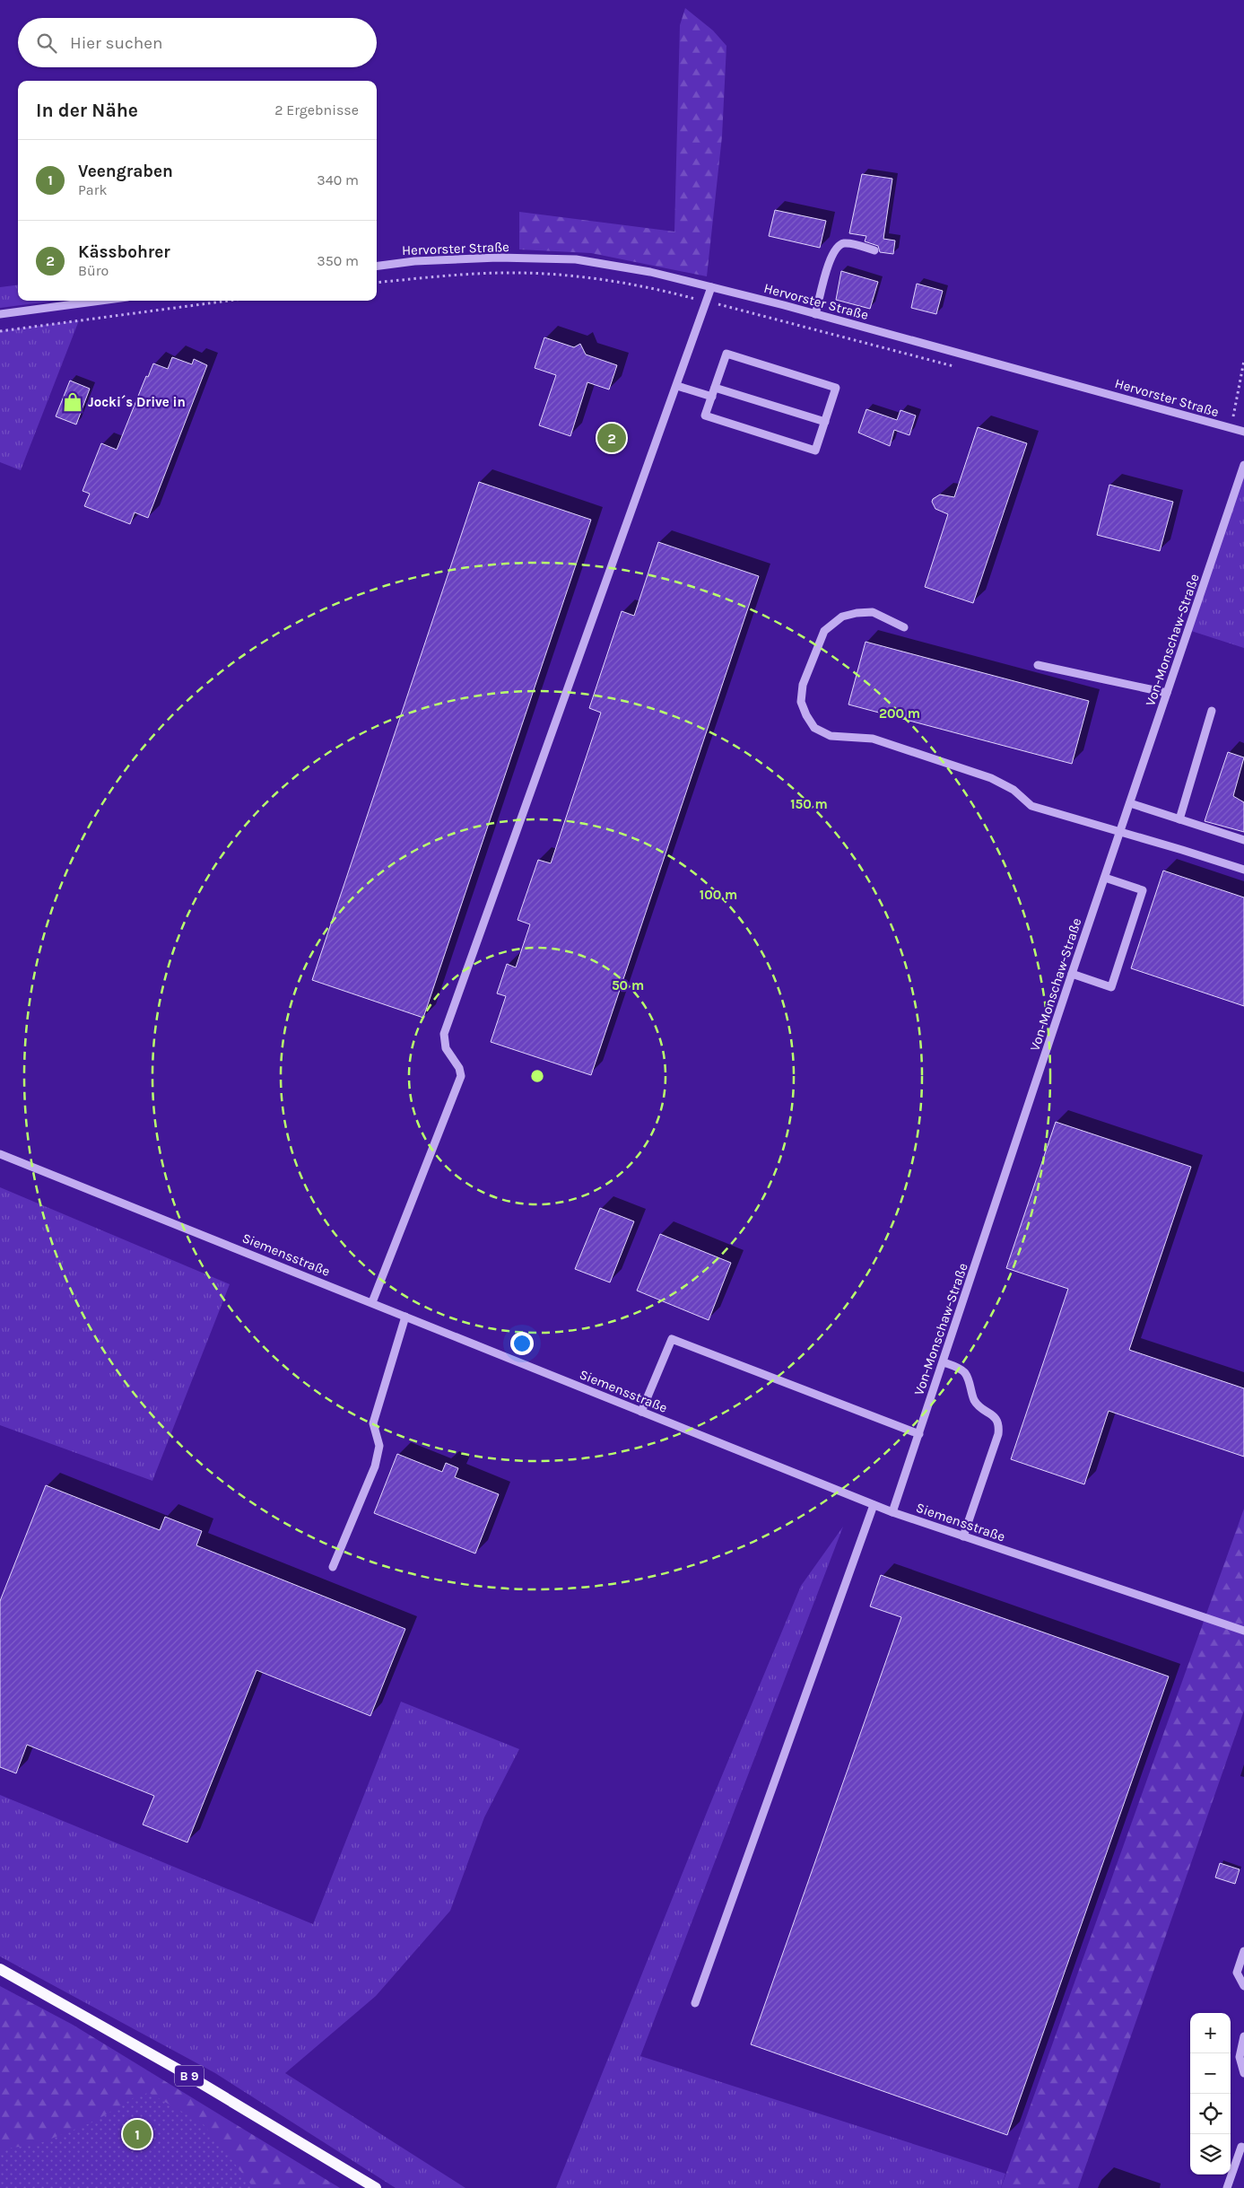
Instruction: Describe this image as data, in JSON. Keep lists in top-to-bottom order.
{
  "streets": {
    "main road": ["B 9"],
    "street": ["Hervorster Straße", "Von-Monschaw-Straße", "Siemensstraße"]
  },
  "crossings": [
    ["Von-Monschaw-Straße", "Siemensstraße"]
  ],
  "places": {
    "shop": ["Jocki´s Drive in"]
  },
  "page": {
    "search": "Hier suchen",
    "heading": ["In der Nähe", "2 Ergebnisse"],
    "list": [
      {
        "mark": "1",
        "name": "Veengraben",
        "note": "Park",
        "value": "340 m"
      },
      {
        "mark": "2",
        "name": "Kässbohrer",
        "note": "Büro",
        "value": "350 m"
      }
    ],
    "pins": ["2", "1"],
    "map_buttons": ["+", "−"]
  },
  "rings": [
    "200 m",
    "150 m",
    "100 m",
    "50 m"
  ]
}
